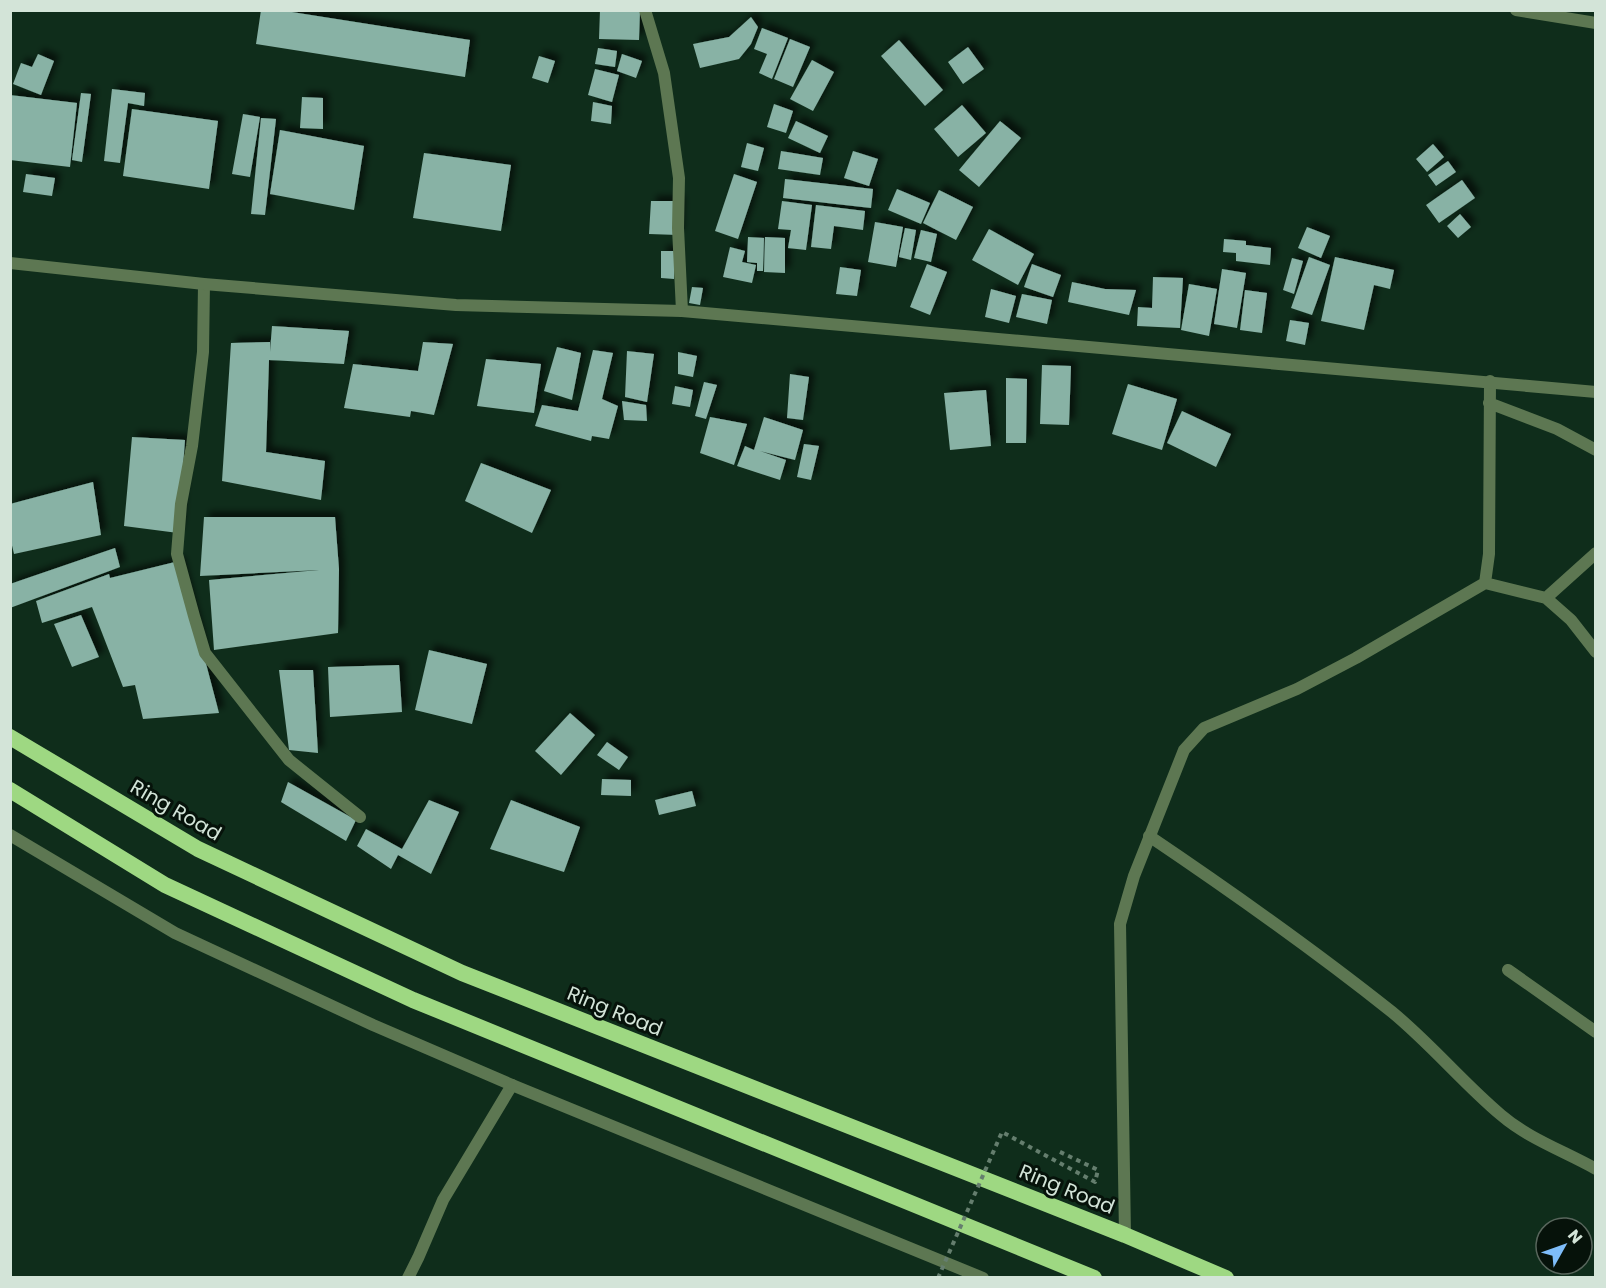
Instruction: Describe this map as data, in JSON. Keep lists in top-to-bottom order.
{
  "streets": {
    "highway": ["Ring Road"]
  },
  "north": "top right"
}
